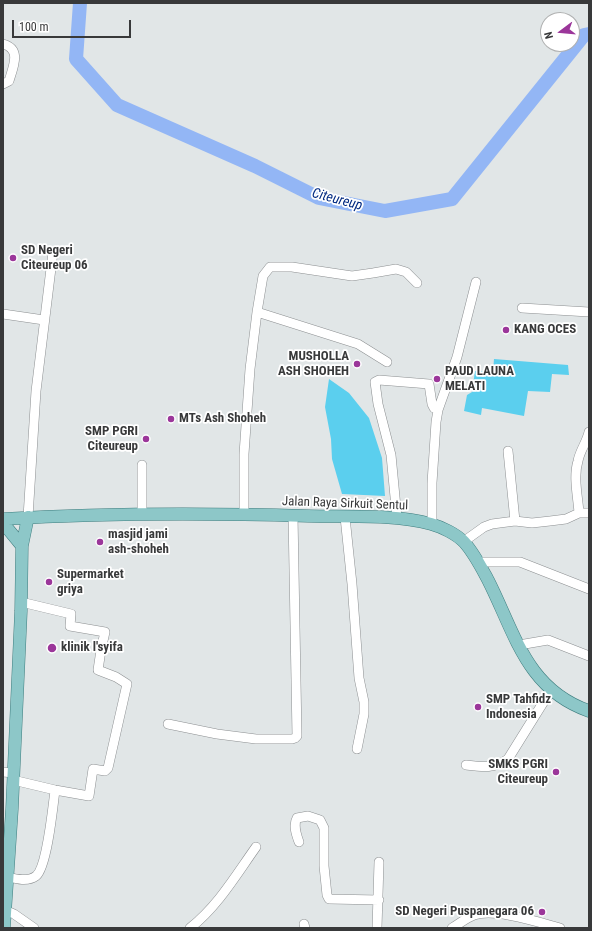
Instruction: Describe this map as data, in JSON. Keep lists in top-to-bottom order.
{
  "streets": {
    "main road": ["Jalan Raya Sirkuit Sentul"]
  },
  "water": ["Citeureup"],
  "places": [
    "SD Negeri Citeureup 06",
    "KANG OCES",
    "MUSHOLLA ASH SHOHEH",
    "PAUD LAUNA MELATI",
    "MTs Ash Shoheh",
    "SMP PGRI Citeureup",
    "masjid jami ash-shoheh",
    "Supermarket griya",
    "klinik l'syifa",
    "SMP Tahfidz Indonesia",
    "SMKS PGRI Citeureup",
    "SD Negeri Puspanegara 06"
  ],
  "scale_bar": "100 m",
  "north": "left"
}
